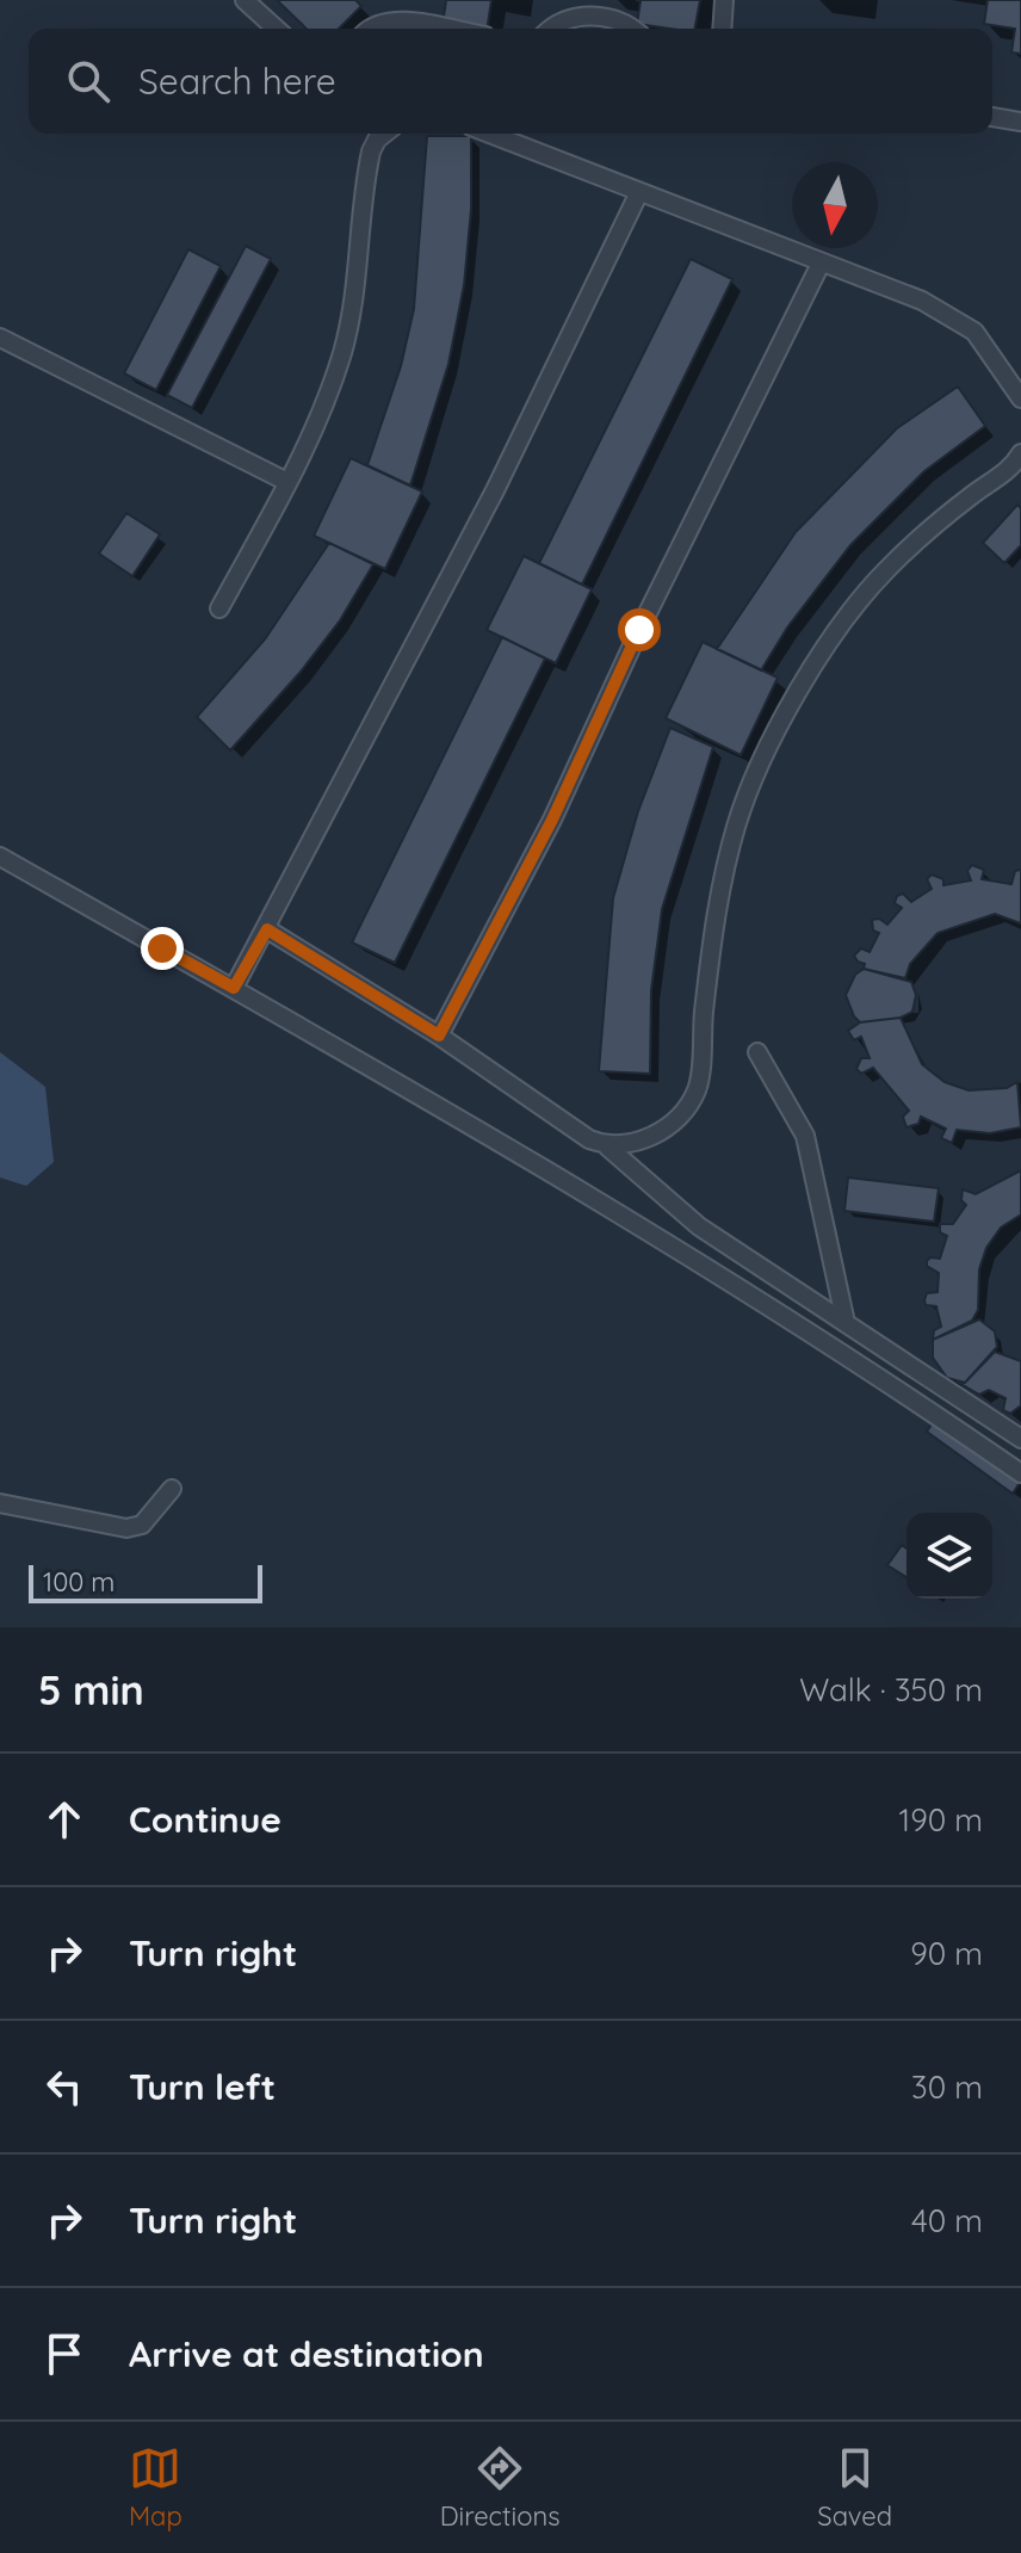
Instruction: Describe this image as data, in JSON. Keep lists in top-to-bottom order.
{
  "scale_bar": "100 m",
  "north": "bottom",
  "page": {
    "search": "Search here",
    "scale": "100 m",
    "heading": ["5 min", "Walk · 350 m"],
    "list": [
      ["Continue", "190 m"],
      ["Turn right", "90 m"],
      ["Turn left", "30 m"],
      ["Turn right", "40 m"],
      "Arrive at destination"
    ],
    "nav": ["Map", "Directions", "Saved"]
  }
}
